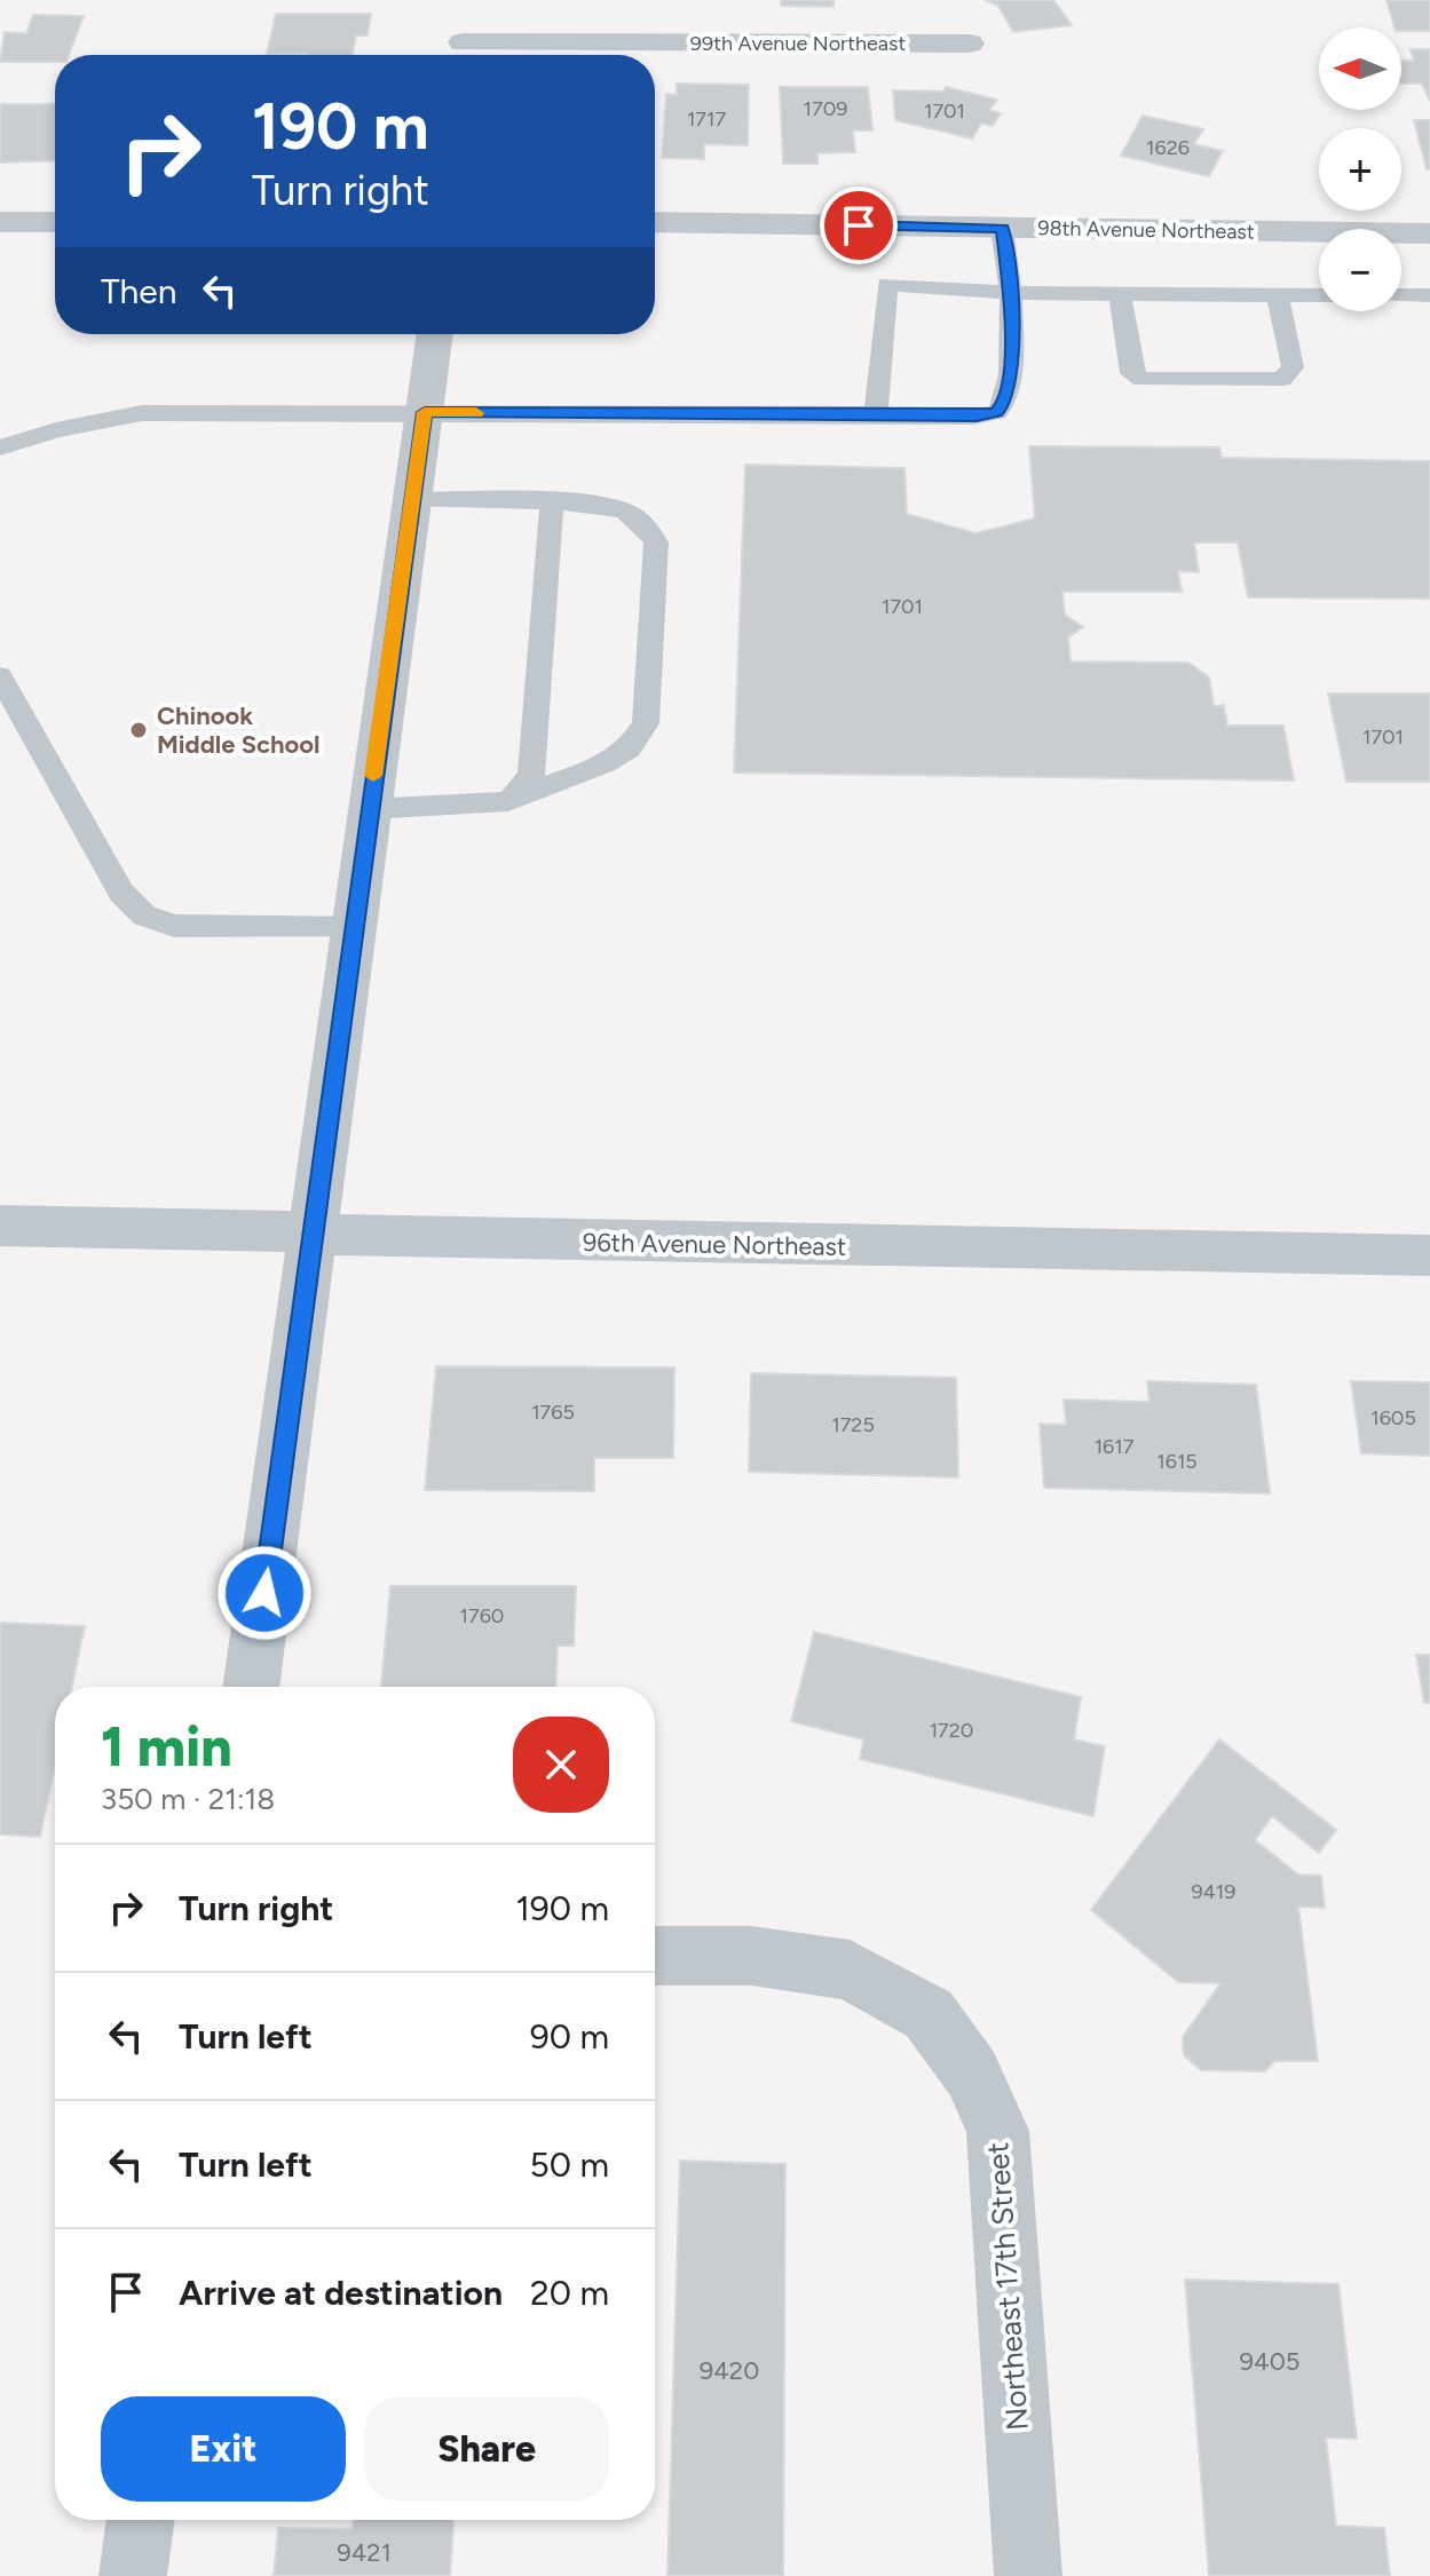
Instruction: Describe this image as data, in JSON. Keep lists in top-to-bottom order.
{
  "streets": {
    "street": [
      "99th Avenue Northeast",
      "98th Avenue Northeast",
      "96th Avenue Northeast",
      "Northeast 17th Street"
    ]
  },
  "places": ["Chinook Middle School"],
  "house_numbers": [
    "1709",
    "1701",
    "1717",
    "1626",
    "1701",
    "1701",
    "1765",
    "1605",
    "1725",
    "1617",
    "1615",
    "1760",
    "1720",
    "9419",
    "9405",
    "9420",
    "9421"
  ],
  "north": "left",
  "page": {
    "map_buttons": ["+", "−"],
    "turn": ["190 m", "Turn right"],
    "then": "Then",
    "heading": ["1 min", "350 m · 21:18"],
    "list": [
      {
        "name": "Turn right",
        "value": "190 m"
      },
      {
        "name": "Turn left",
        "value": "90 m"
      },
      {
        "name": "Turn left",
        "value": "50 m"
      },
      {
        "name": "Arrive at destination",
        "value": "20 m"
      }
    ],
    "buttons": ["Exit", "Share"]
  }
}
